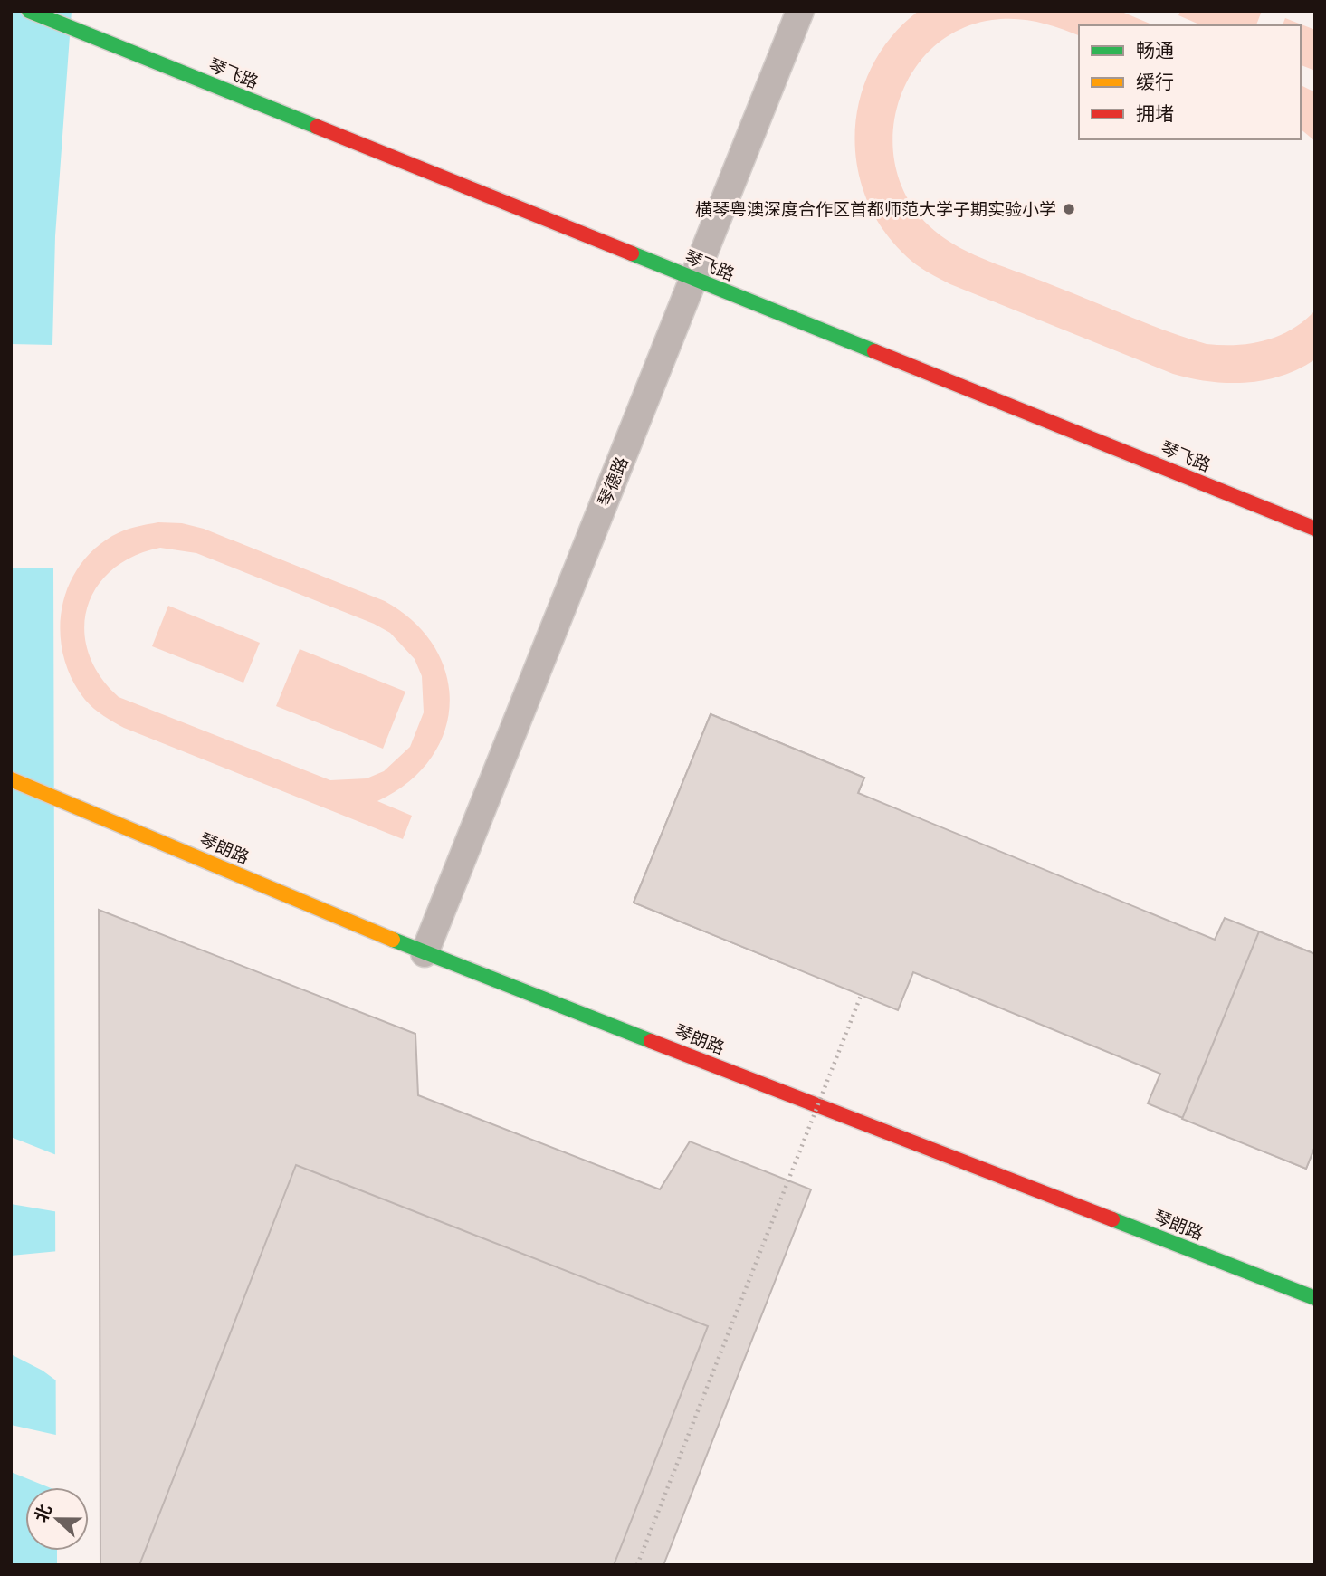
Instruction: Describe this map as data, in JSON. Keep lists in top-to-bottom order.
{
  "streets": {
    "street": ["琴飞路", "琴德路", "琴朗路"]
  },
  "crossings": [
    ["琴飞路", "琴德路"],
    ["琴德路", "琴朗路"]
  ],
  "places": ["横琴粤澳深度合作区首都师范大学子期实验小学"],
  "legend": ["畅通", "缓行", "拥堵"],
  "north": "left"
}
